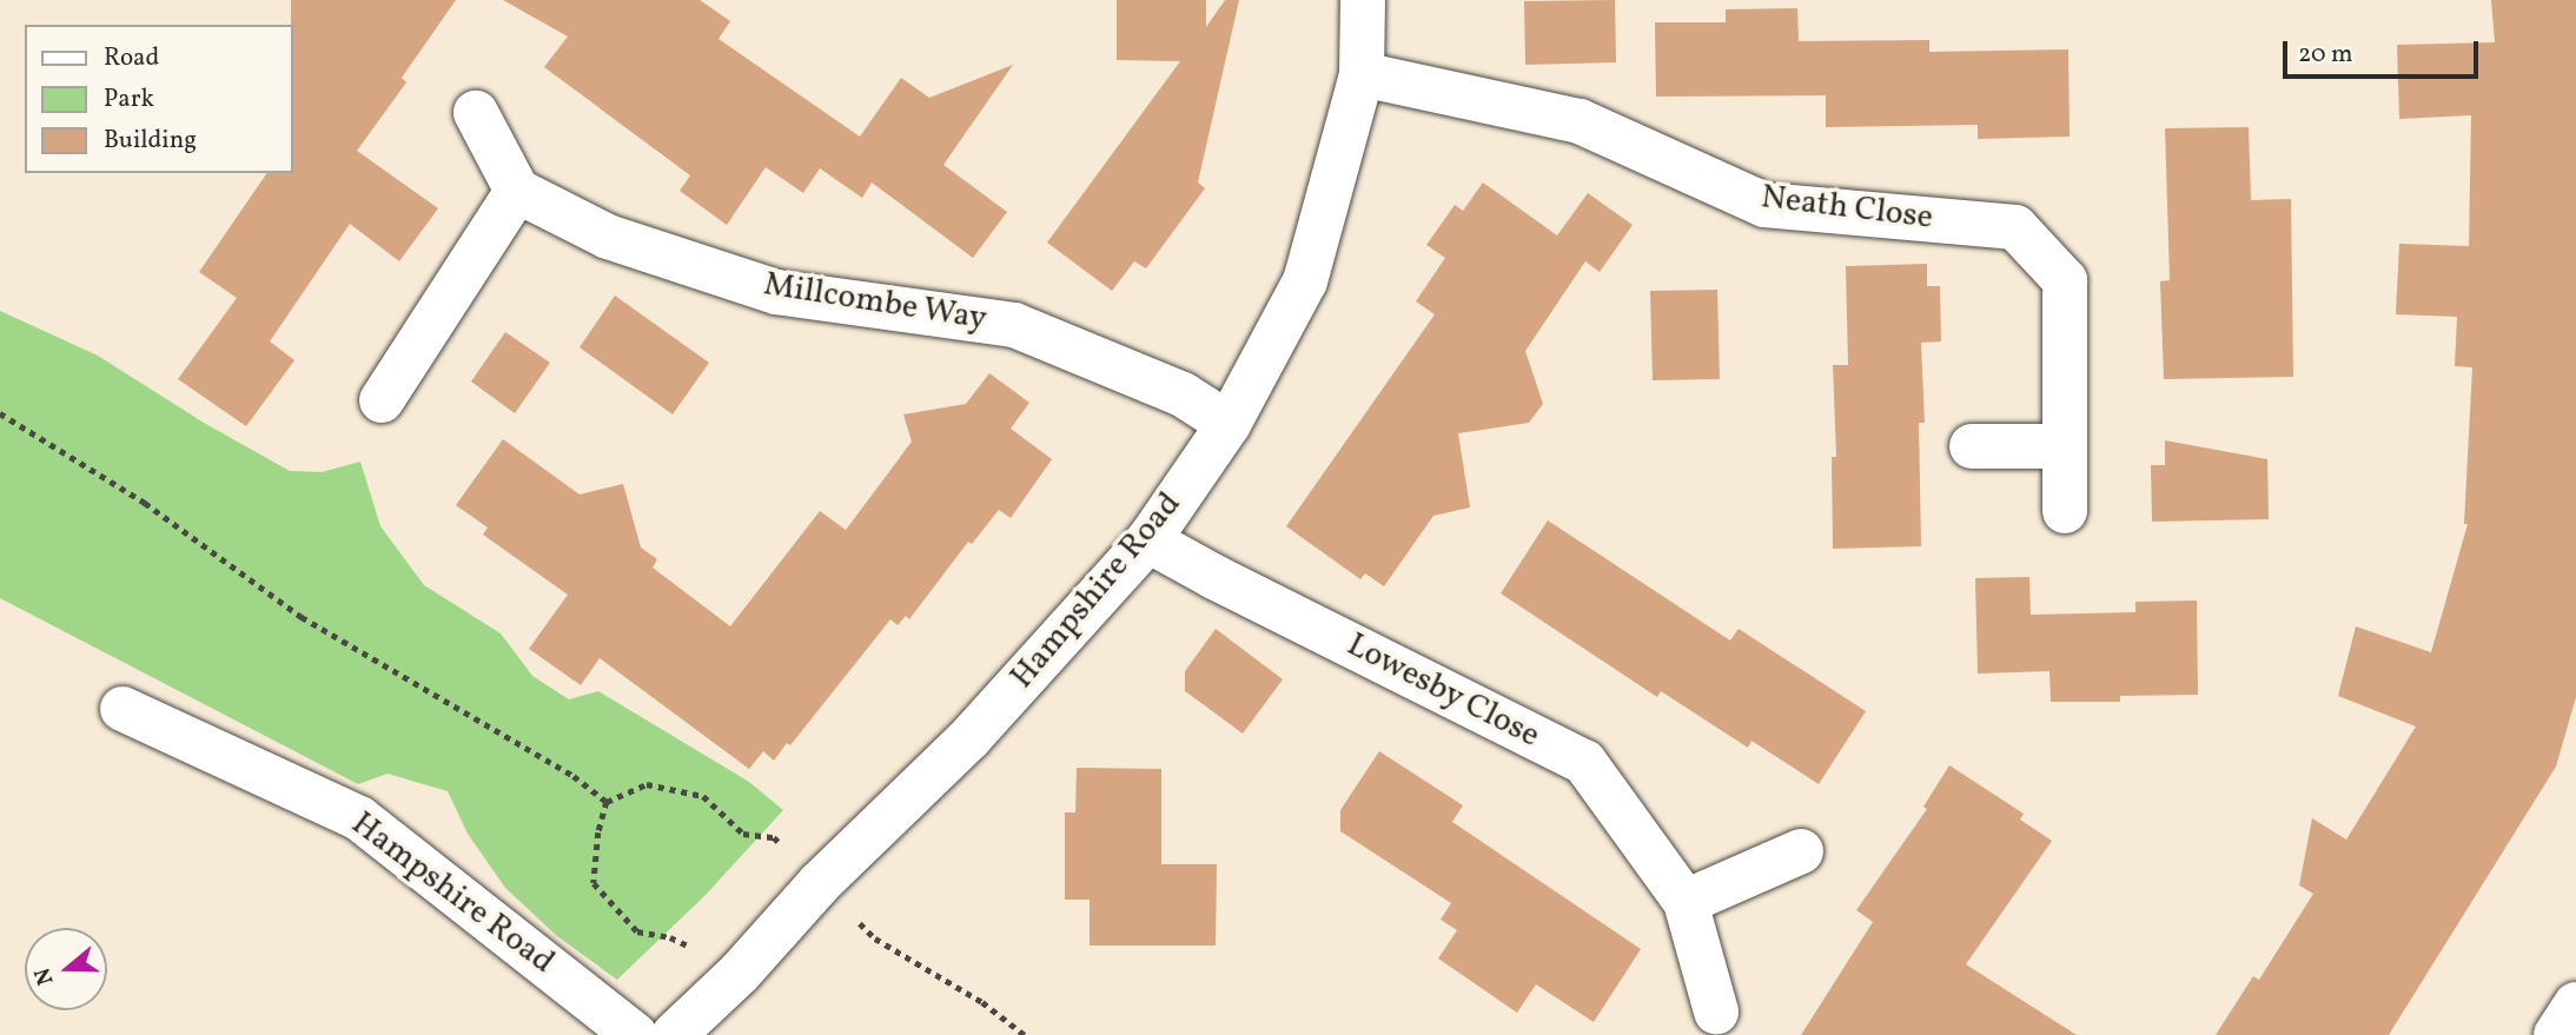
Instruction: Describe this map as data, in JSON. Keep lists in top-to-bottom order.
{
  "streets": {
    "street": [
      "Neath Close",
      "Millcombe Way",
      "Hampshire Road",
      "Lowesby Close"
    ]
  },
  "crossings": [
    ["Neath Close", "Hampshire Road"],
    ["Millcombe Way", "Hampshire Road"],
    ["Hampshire Road", "Lowesby Close"]
  ],
  "legend": ["Road", "Park", "Building"],
  "scale_bar": "20 m",
  "north": "left"
}
